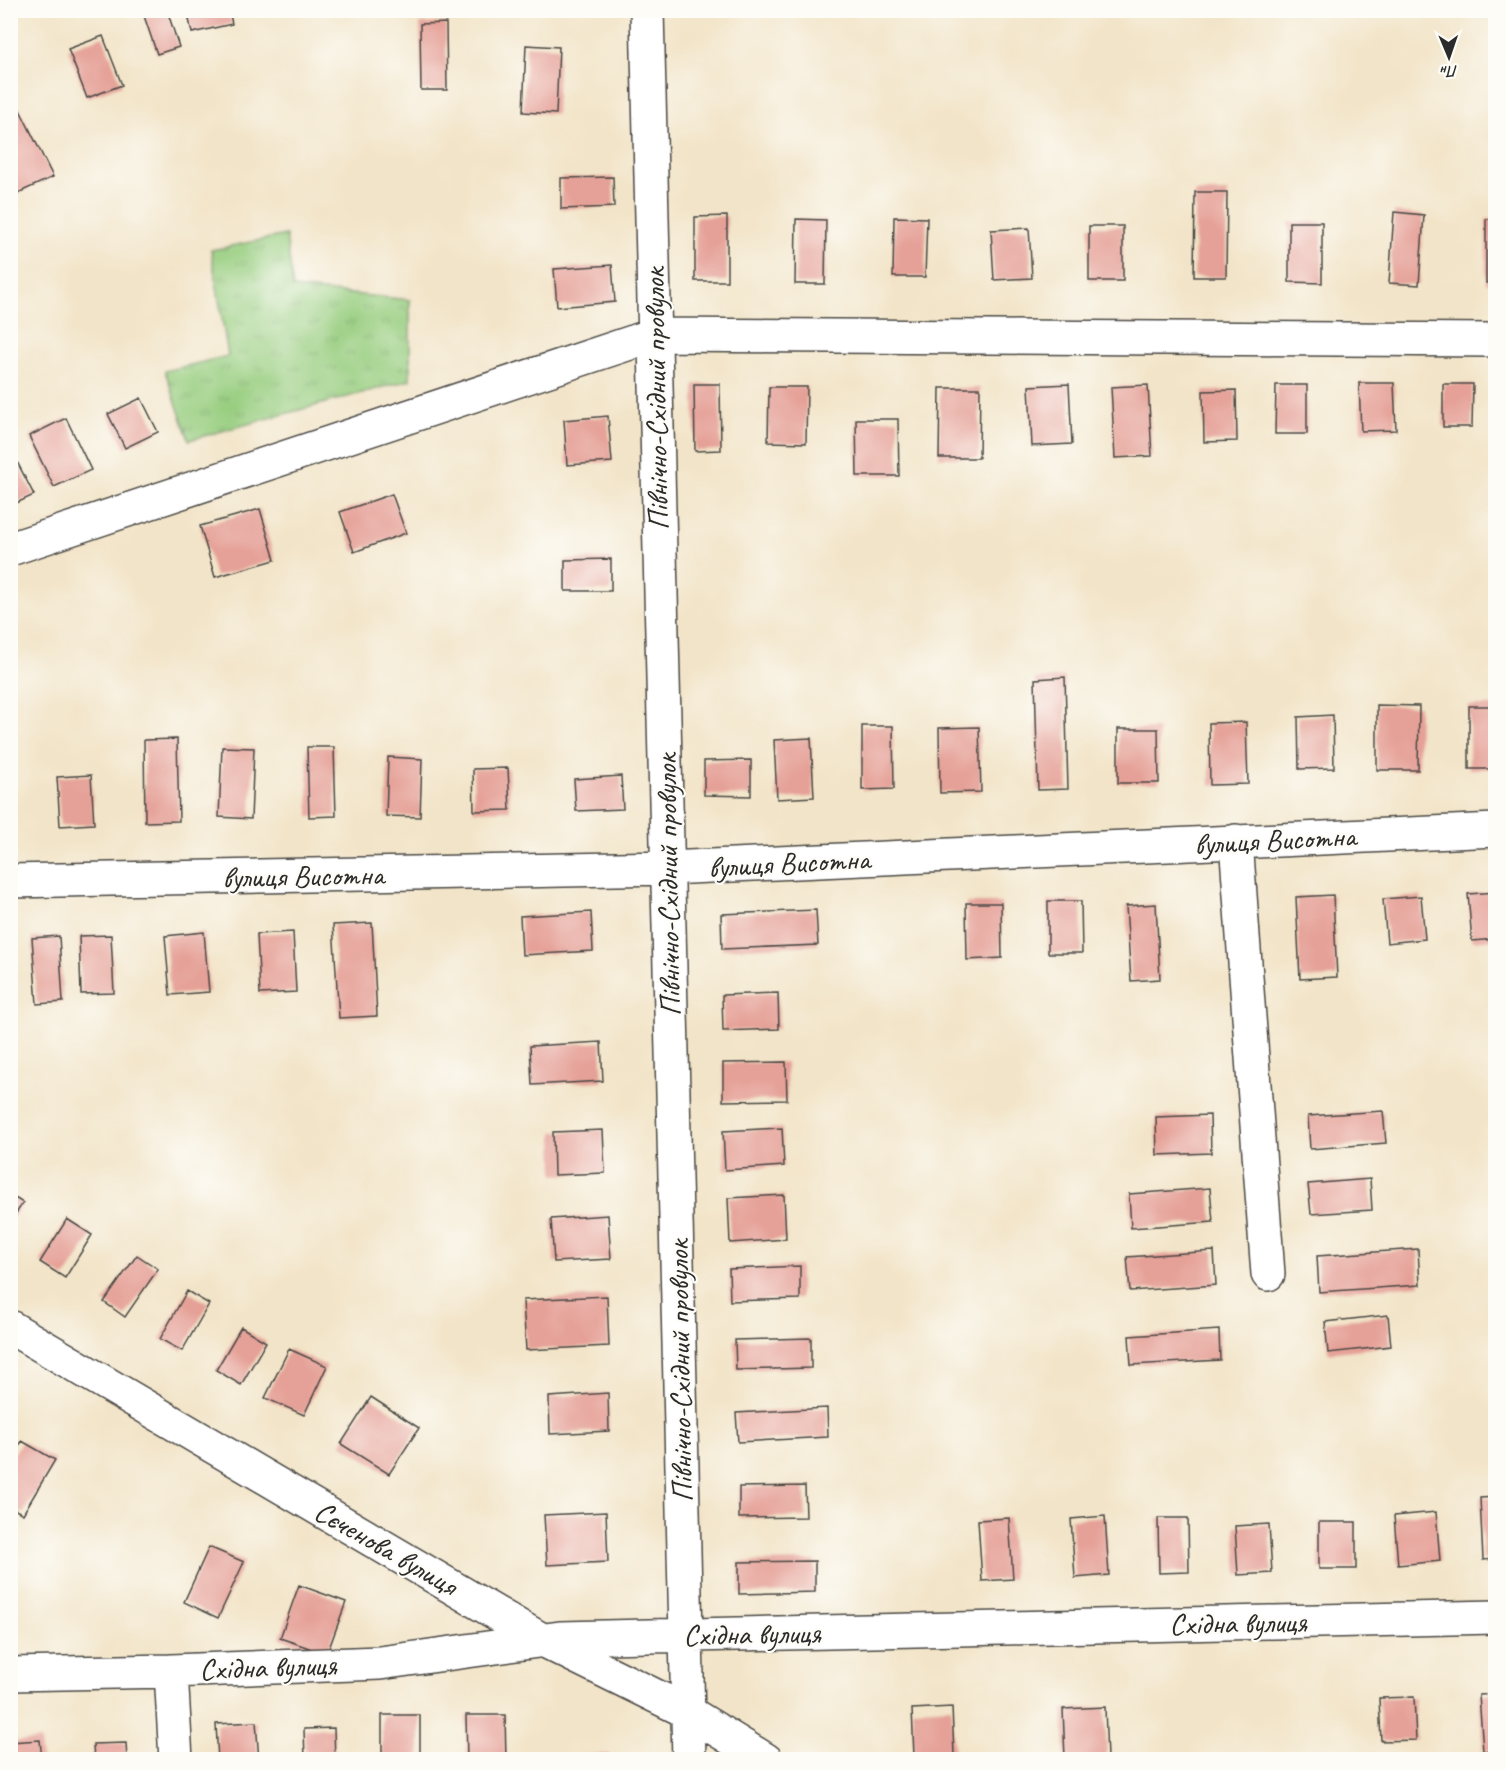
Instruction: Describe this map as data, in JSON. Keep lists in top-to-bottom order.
{
  "streets": {
    "street": [
      "Північно-Східний провулок",
      "вулиця Висотна",
      "Сєченова вулиця",
      "Східна вулиця"
    ]
  },
  "crossings": [
    ["Північно-Східний провулок", "вулиця Висотна"],
    ["Північно-Східний провулок", "Сєченова вулиця"],
    ["Північно-Східний провулок", "Східна вулиця"],
    ["Сєченова вулиця", "Східна вулиця"]
  ],
  "north": "bottom"
}
